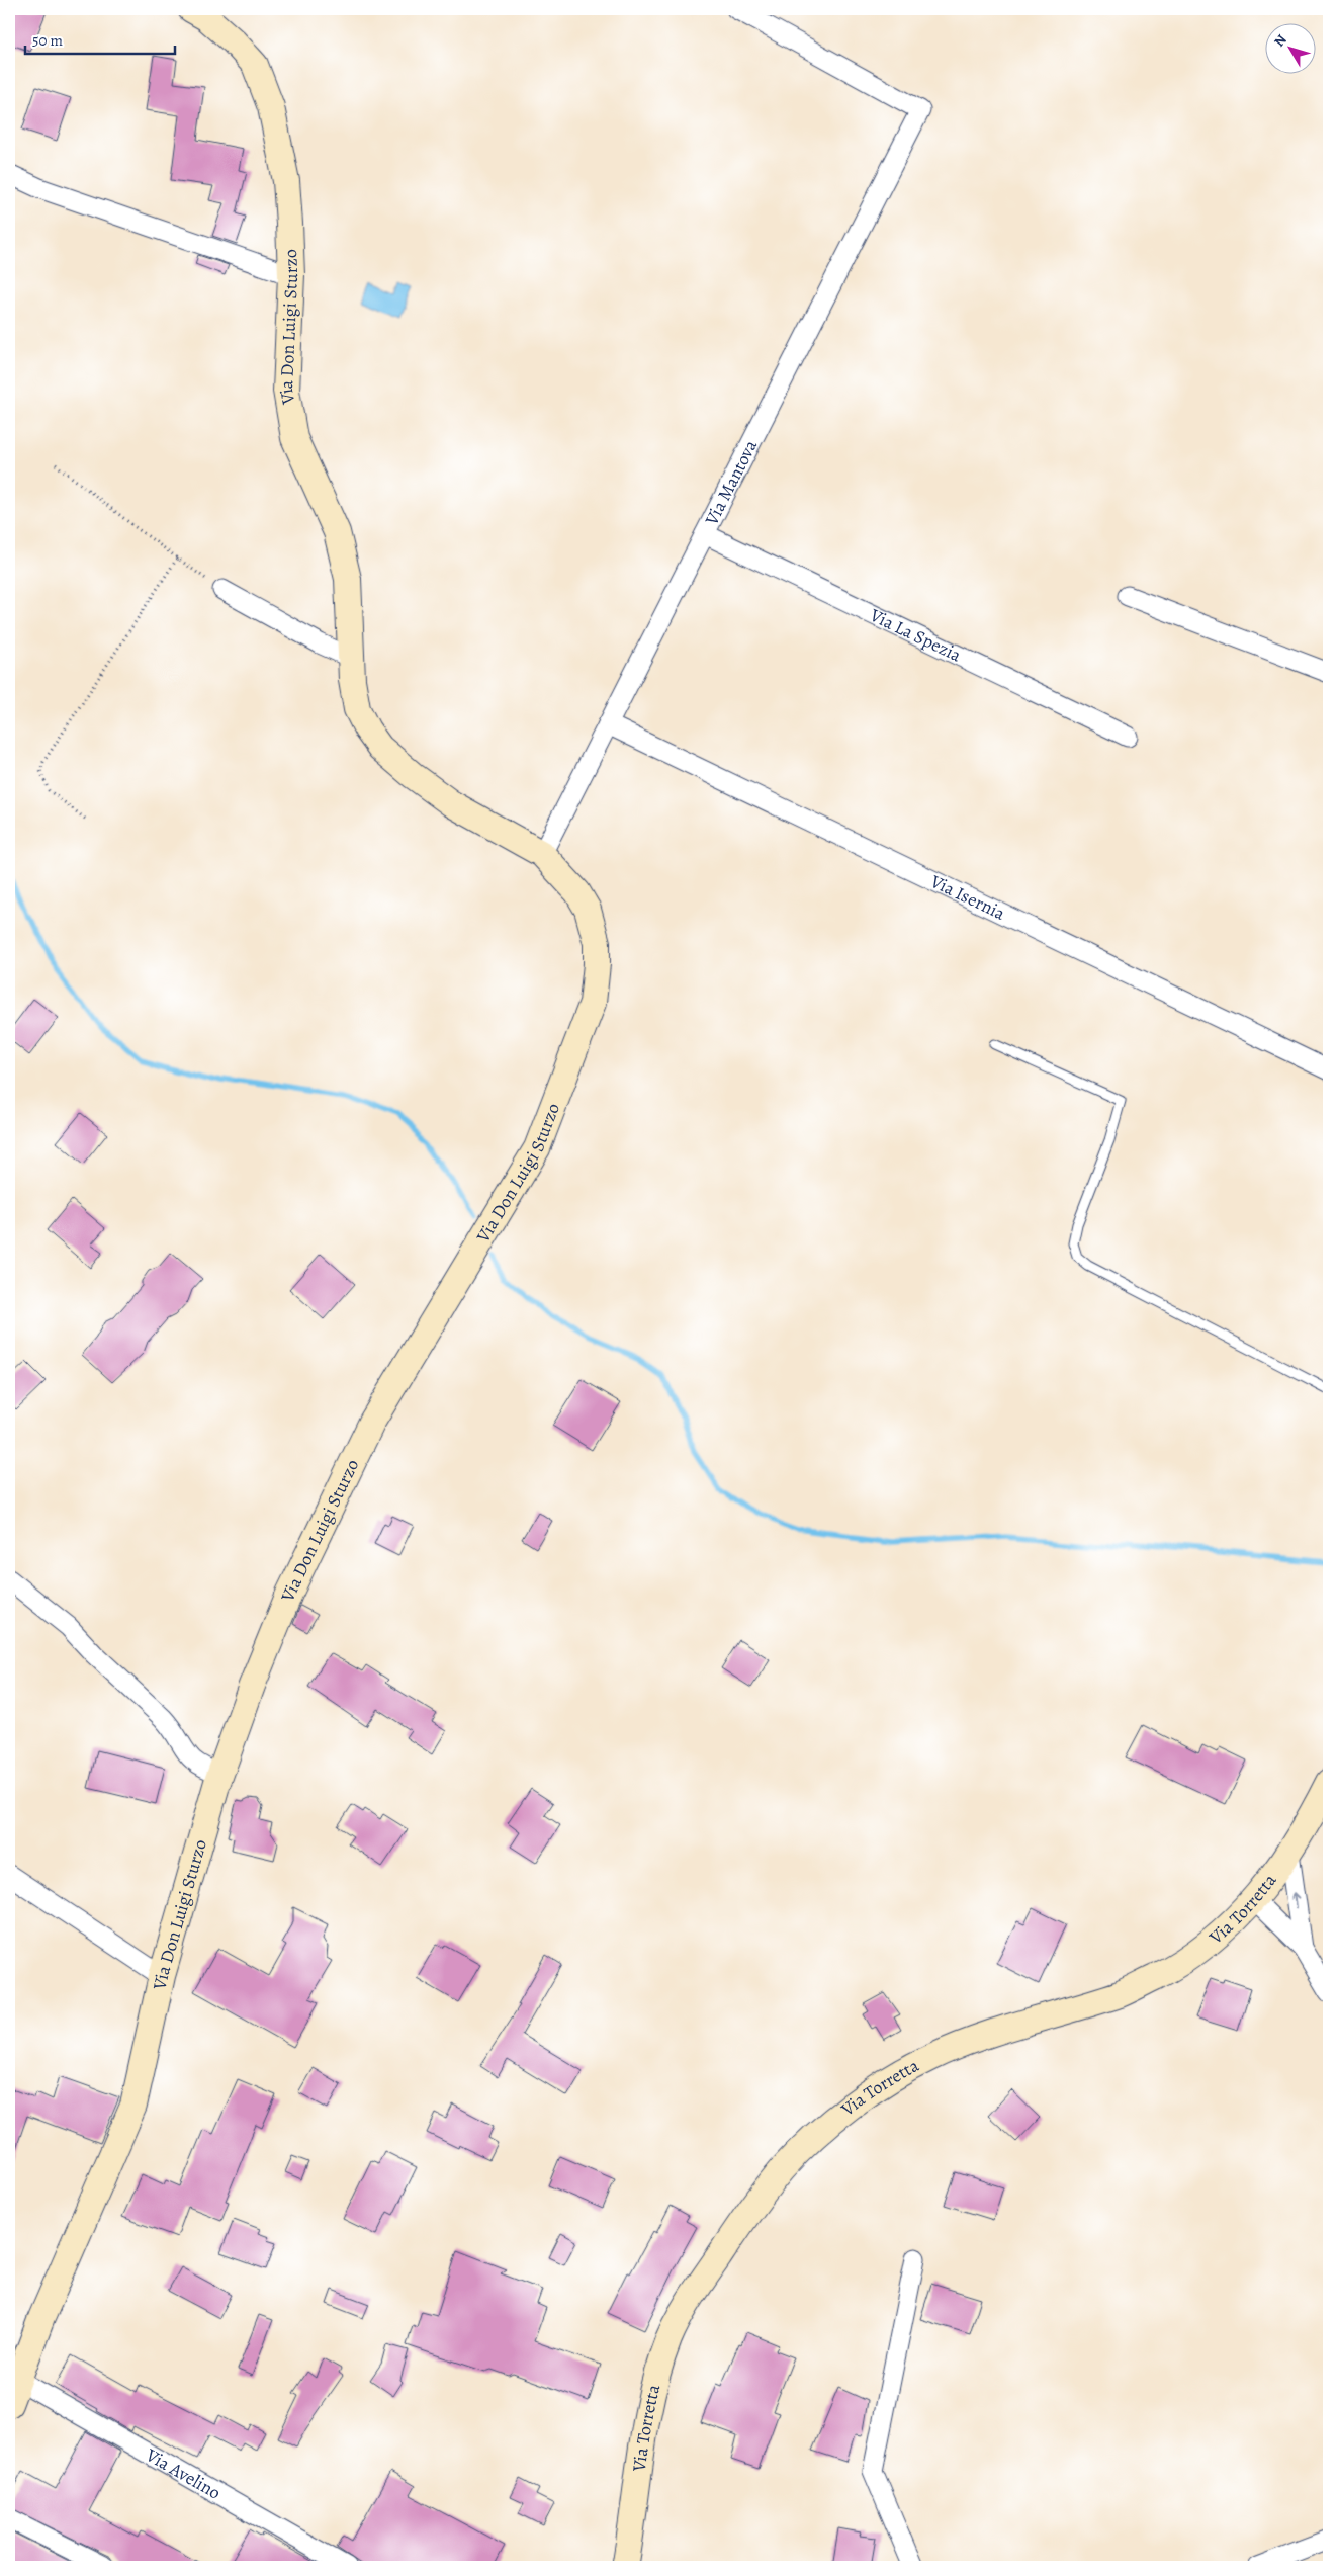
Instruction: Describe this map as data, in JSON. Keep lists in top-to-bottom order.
{
  "streets": {
    "street": [
      "Via Don Luigi Sturzo",
      "Via Mantova",
      "Via La Spezia",
      "Via Isernia",
      "Via Torretta",
      "Via Avelino"
    ]
  },
  "crossings": [
    ["Via Don Luigi Sturzo", "Via Mantova"],
    ["Via Don Luigi Sturzo", "Via Avelino"],
    ["Via Mantova", "Via La Spezia"],
    ["Via Mantova", "Via Isernia"]
  ],
  "scale_bar": "50 m",
  "north": "top left"
}
